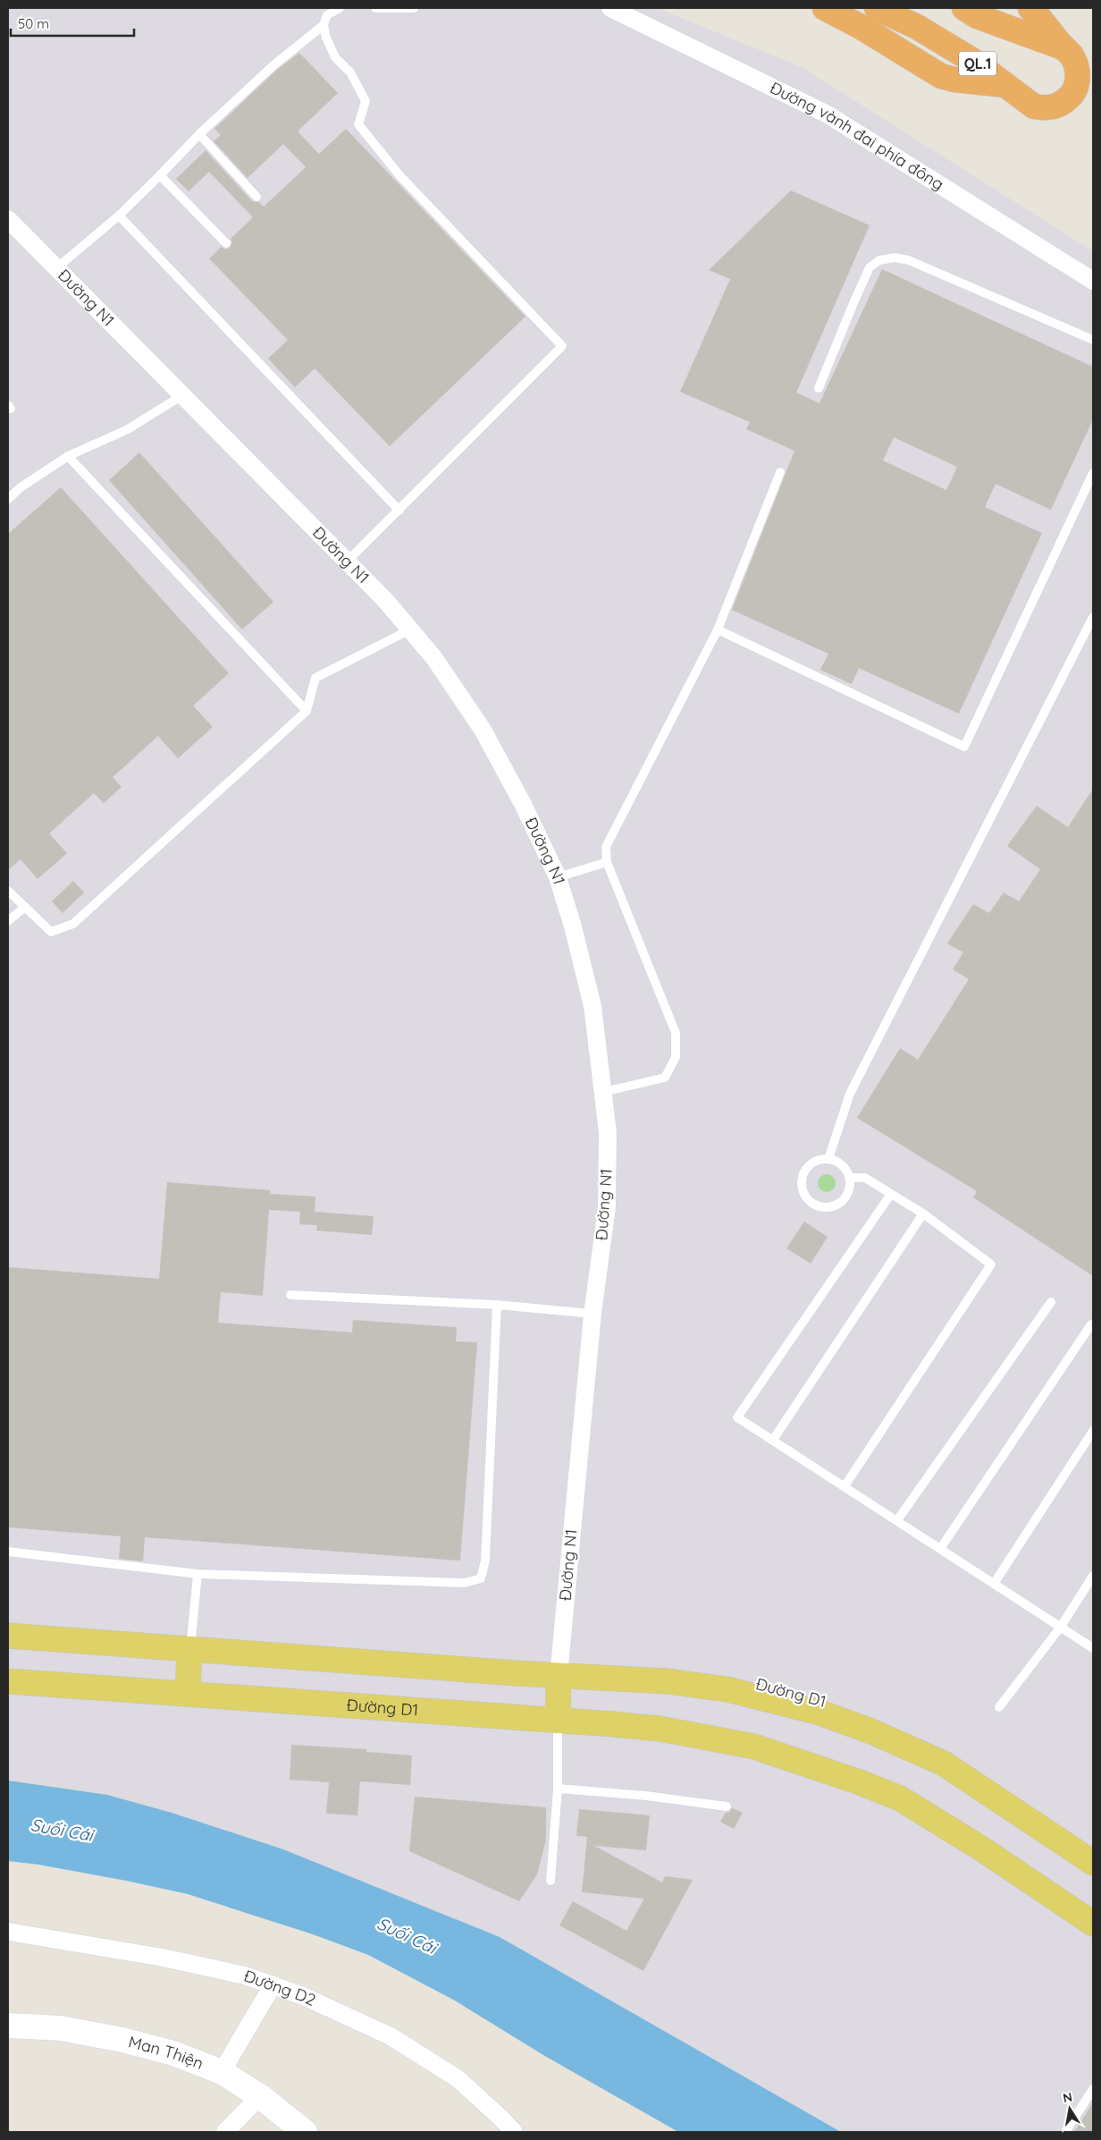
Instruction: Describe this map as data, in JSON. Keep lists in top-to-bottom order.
{
  "streets": {
    "highway": ["QL.1"],
    "main road": ["Đường D1"],
    "street": [
      "Đường vành đai phía đông",
      "Đường N1",
      "Đường D2",
      "Man Thiện"
    ]
  },
  "crossings": [
    ["Đường N1", "Đường D1"]
  ],
  "water": ["Suối Cái"],
  "scale_bar": "50 m",
  "north": "top"
}
